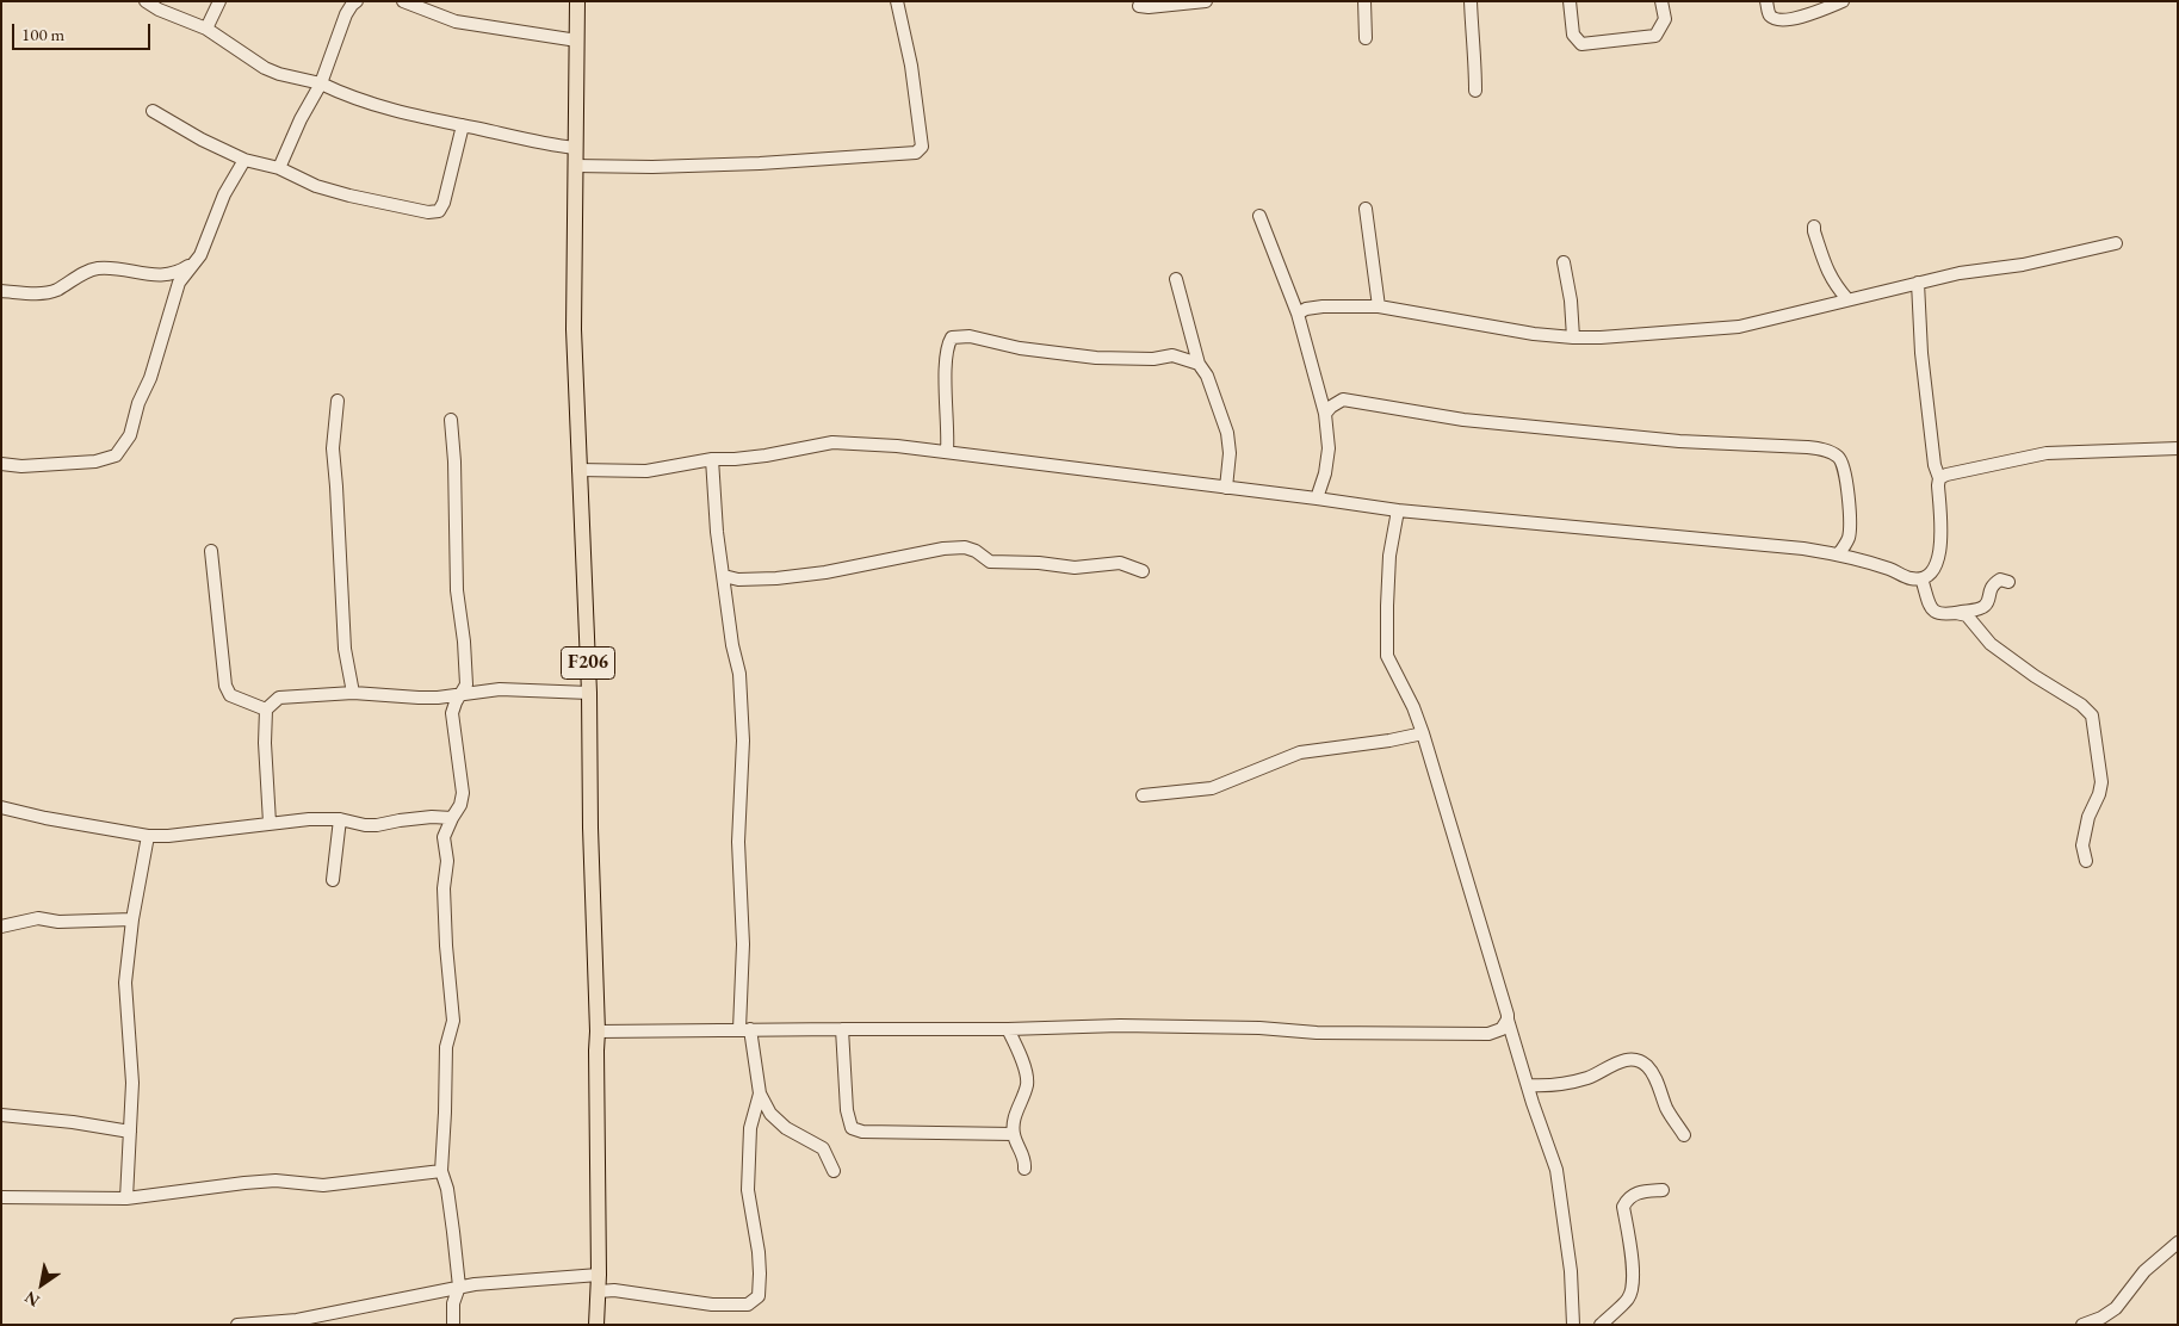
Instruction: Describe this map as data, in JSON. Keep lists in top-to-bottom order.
{
  "streets": {
    "main road": ["F206"]
  },
  "scale_bar": "100 m",
  "north": "bottom left"
}
